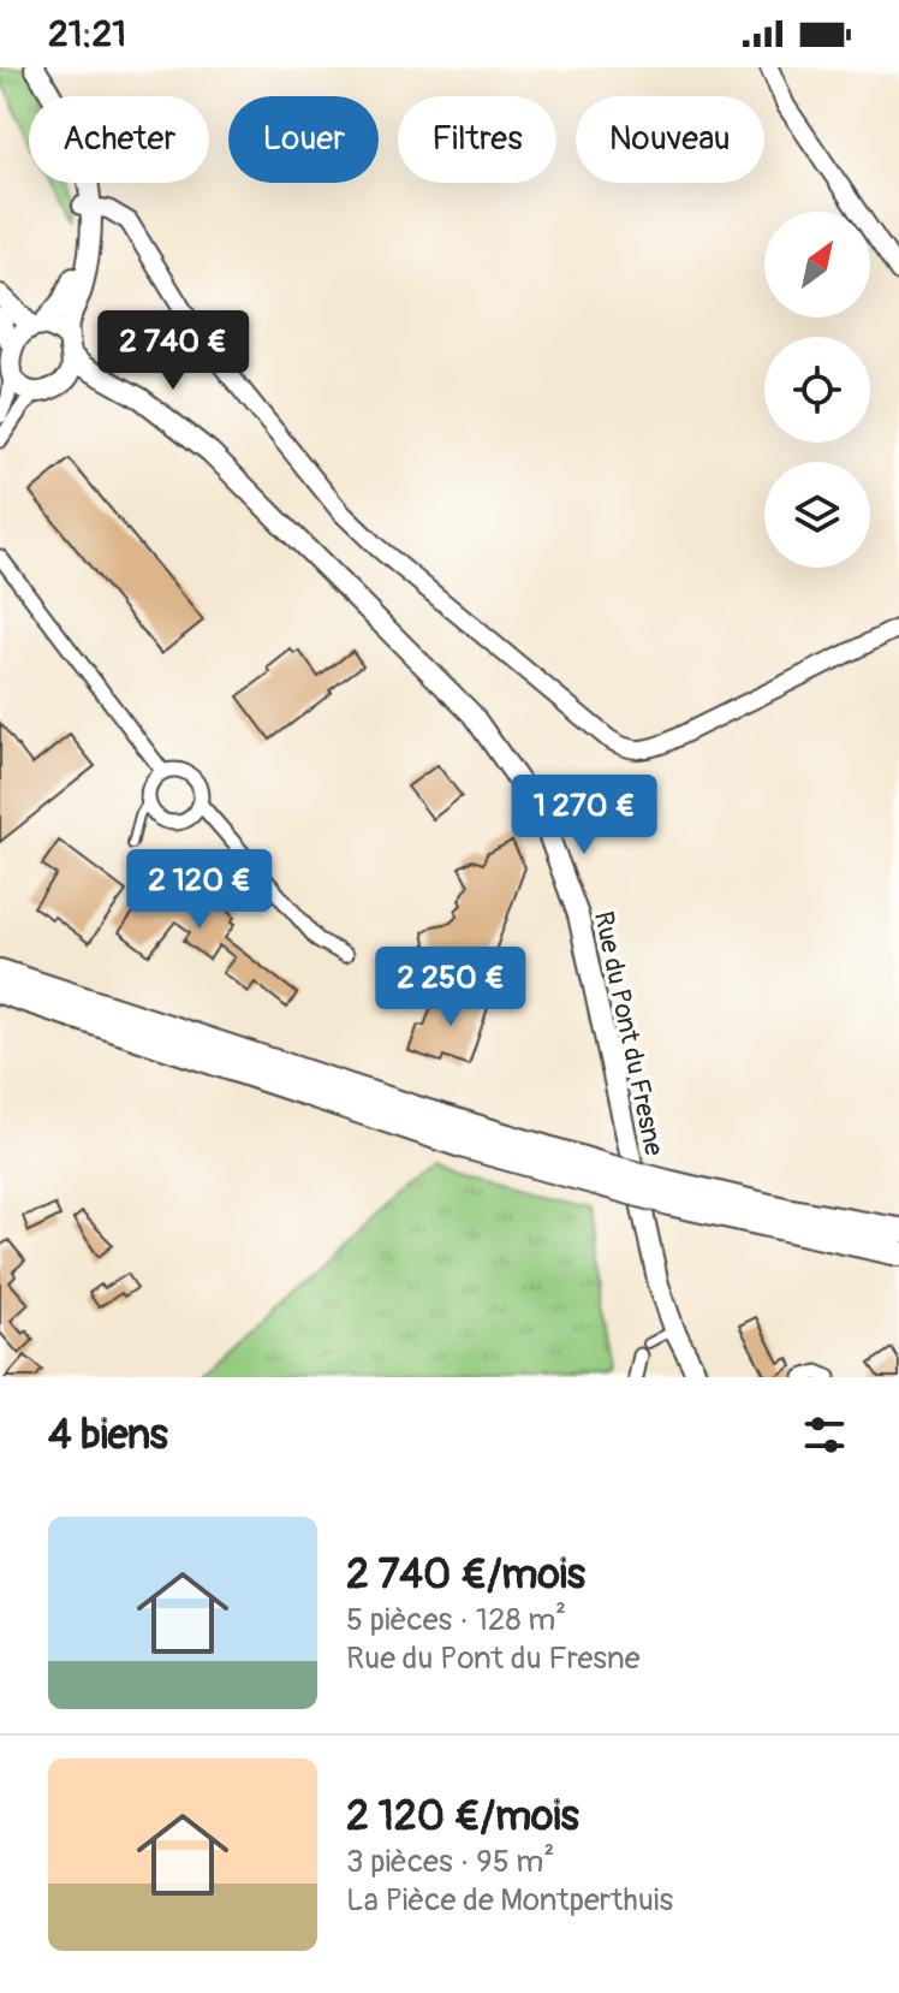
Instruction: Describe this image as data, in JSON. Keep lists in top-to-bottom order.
{
  "streets": {
    "main road": ["Rue du Pont du Fresne"]
  },
  "north": "top right",
  "page": {
    "status": "21:21",
    "chip": [
      "Acheter",
      "Louer",
      "Filtres",
      "Nouveau"
    ],
    "price": [
      "2 740 €",
      "1 270 €",
      "2 120 €",
      "2 250 €"
    ],
    "heading": "4 biens",
    "list": [
      {
        "name": "2 740 €/mois",
        "note": "5 pièces · 128 m² · Rue du Pont du Fresne"
      },
      {
        "name": "2 120 €/mois",
        "note": "3 pièces · 95 m² · La Pièce de Montperthuis"
      }
    ]
  }
}
